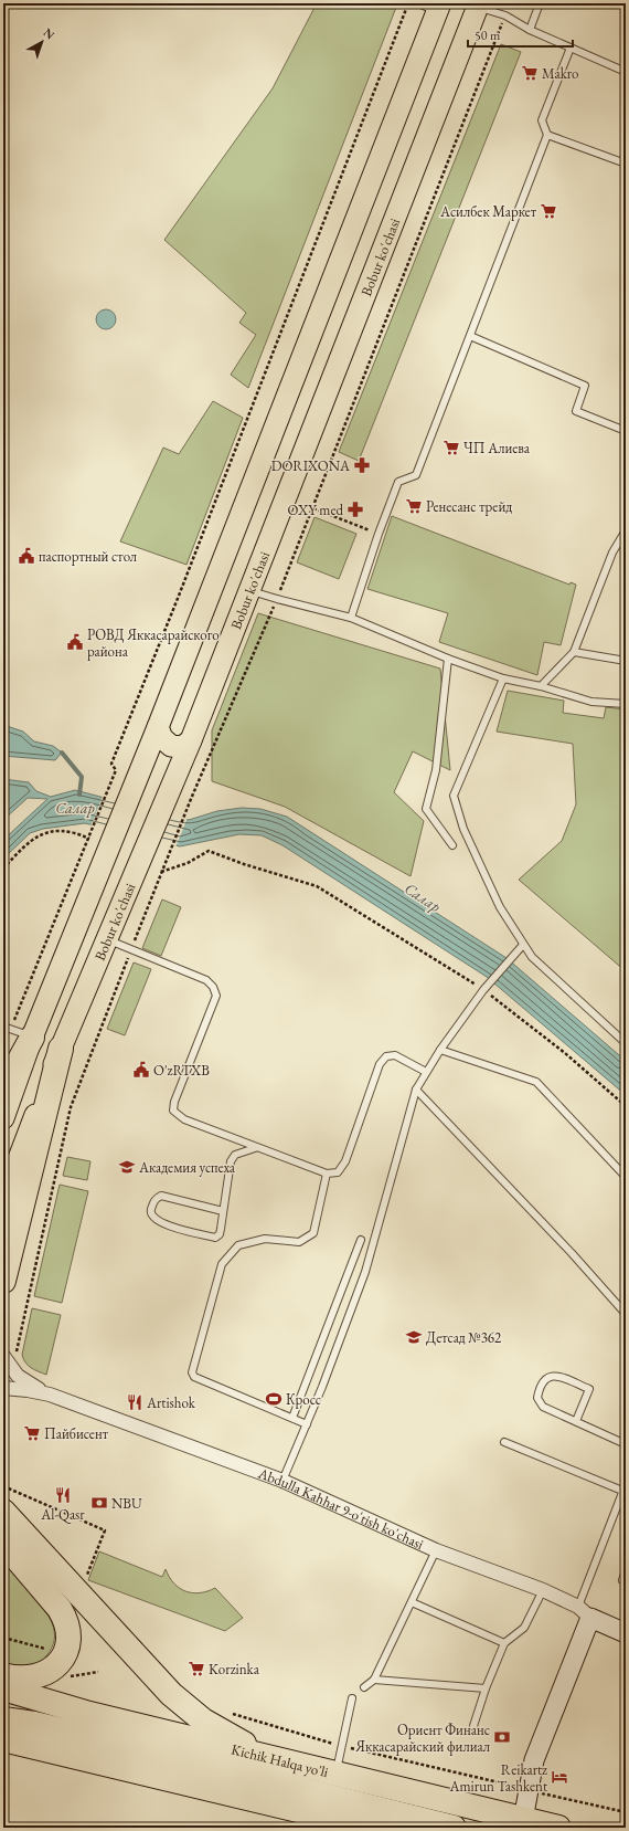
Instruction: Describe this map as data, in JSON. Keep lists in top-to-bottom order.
{
  "streets": {
    "highway": ["Kichik Halqa yo'li"],
    "main road": ["Bobur ko'chasi"],
    "street": ["Abdulla Kahhar 9-o'tish ko'chasi"]
  },
  "water": ["Салар"],
  "places": {
    "supermarket": [
      "Makro",
      "Асилбек Маркет",
      "ЧП Алиева",
      "Ренесанс трейд",
      "Пайбисент",
      "Korzinka"
    ],
    "pharmacy": ["DORIXONA", "OXY med"],
    "public building": ["паспортный стол", "РОВД Яккасарайского района", "O'zRTXB"],
    "school or university": ["Академия успеха", "Детсад №362"],
    "sports": ["Кросс"],
    "restaurant": ["Artishok", "Al-Qasr"],
    "bank": ["NBU", "Ориент Финанс Яккасарайский филиал"],
    "hotel": ["Reikartz Amirun Tashkent"]
  },
  "scale_bar": "50 m",
  "north": "top right"
}
